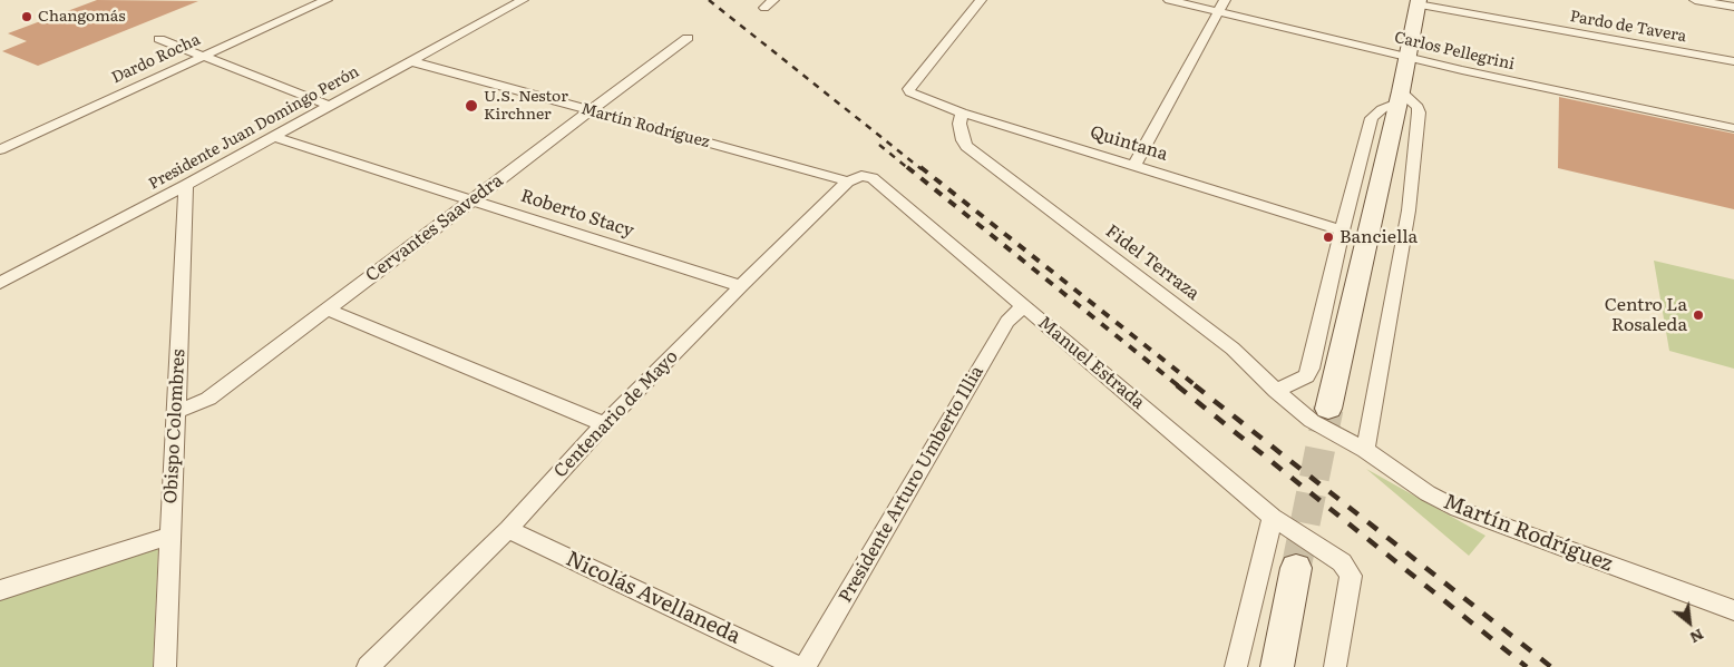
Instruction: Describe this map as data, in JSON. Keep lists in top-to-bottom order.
{
  "streets": {
    "street": [
      "Pardo de Tavera",
      "Carlos Pellegrini",
      "Dardo Rocha",
      "Martín Rodríguez",
      "Presidente Juan Domingo Perón",
      "Quintana",
      "Roberto Stacy",
      "Cervantes Saavedra",
      "Fidel Terraza",
      "Manuel Estrada",
      "Centenario de Mayo",
      "Obispo Colombres",
      "Presidente Arturo Umberto Illia",
      "Nicolás Avellaneda"
    ]
  },
  "crossings": [
    ["Martín Rodríguez", "Presidente Juan Domingo Perón"],
    ["Martín Rodríguez", "Cervantes Saavedra"],
    ["Martín Rodríguez", "Fidel Terraza"],
    ["Martín Rodríguez", "Manuel Estrada"],
    ["Martín Rodríguez", "Centenario de Mayo"],
    ["Presidente Juan Domingo Perón", "Roberto Stacy"],
    ["Presidente Juan Domingo Perón", "Obispo Colombres"],
    ["Quintana", "Fidel Terraza"],
    ["Roberto Stacy", "Cervantes Saavedra"],
    ["Roberto Stacy", "Centenario de Mayo"],
    ["Cervantes Saavedra", "Obispo Colombres"],
    ["Manuel Estrada", "Centenario de Mayo"],
    ["Manuel Estrada", "Presidente Arturo Umberto Illia"],
    ["Centenario de Mayo", "Nicolás Avellaneda"]
  ],
  "places": [
    "Changomás",
    "U.S. Nestor Kirchner",
    "Banciella",
    "Centro La Rosaleda"
  ],
  "north": "bottom right"
}
